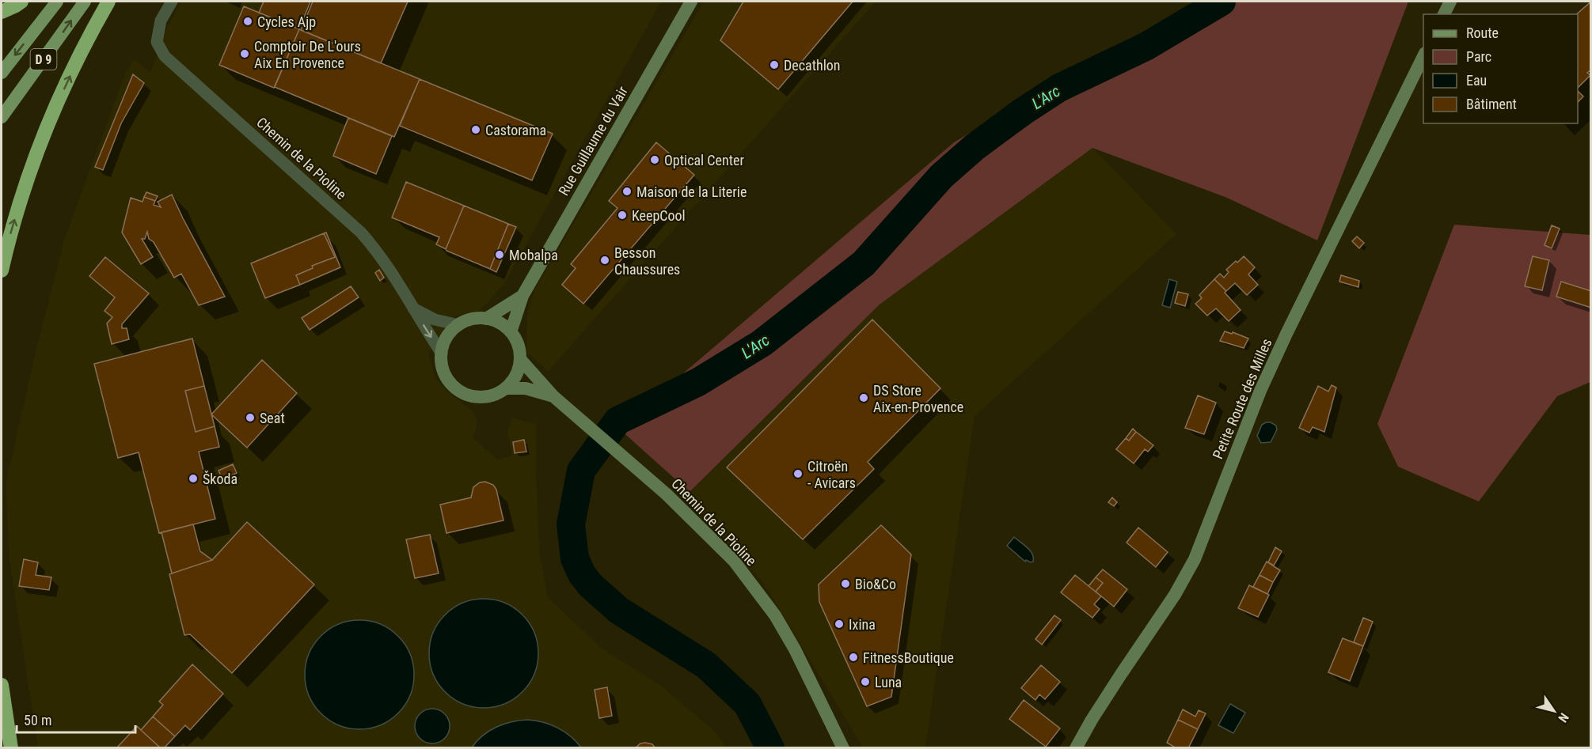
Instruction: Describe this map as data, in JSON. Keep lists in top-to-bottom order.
{
  "streets": {
    "main road": [
      "D 9",
      "Rue Guillaume du Vair",
      "Chemin de la Pioline",
      "Petite Route des Milles"
    ]
  },
  "crossings": [
    ["Rue Guillaume du Vair", "Chemin de la Pioline"]
  ],
  "water": ["L'Arc"],
  "places": [
    "Cycles Ajp",
    "Comptoir De L'ours Aix En Provence",
    "Decathlon",
    "Castorama",
    "Optical Center",
    "Maison de la Literie",
    "KeepCool",
    "Mobalpa",
    "Besson Chaussures",
    "DS Store Aix-en-Provence",
    "Seat",
    "Citroën - Avicars",
    "Škoda",
    "Bio&Co",
    "Ixina",
    "FitnessBoutique",
    "Luna"
  ],
  "legend": [
    "Route",
    "Parc",
    "Eau",
    "Bâtiment"
  ],
  "scale_bar": "50 m",
  "north": "bottom right"
}
